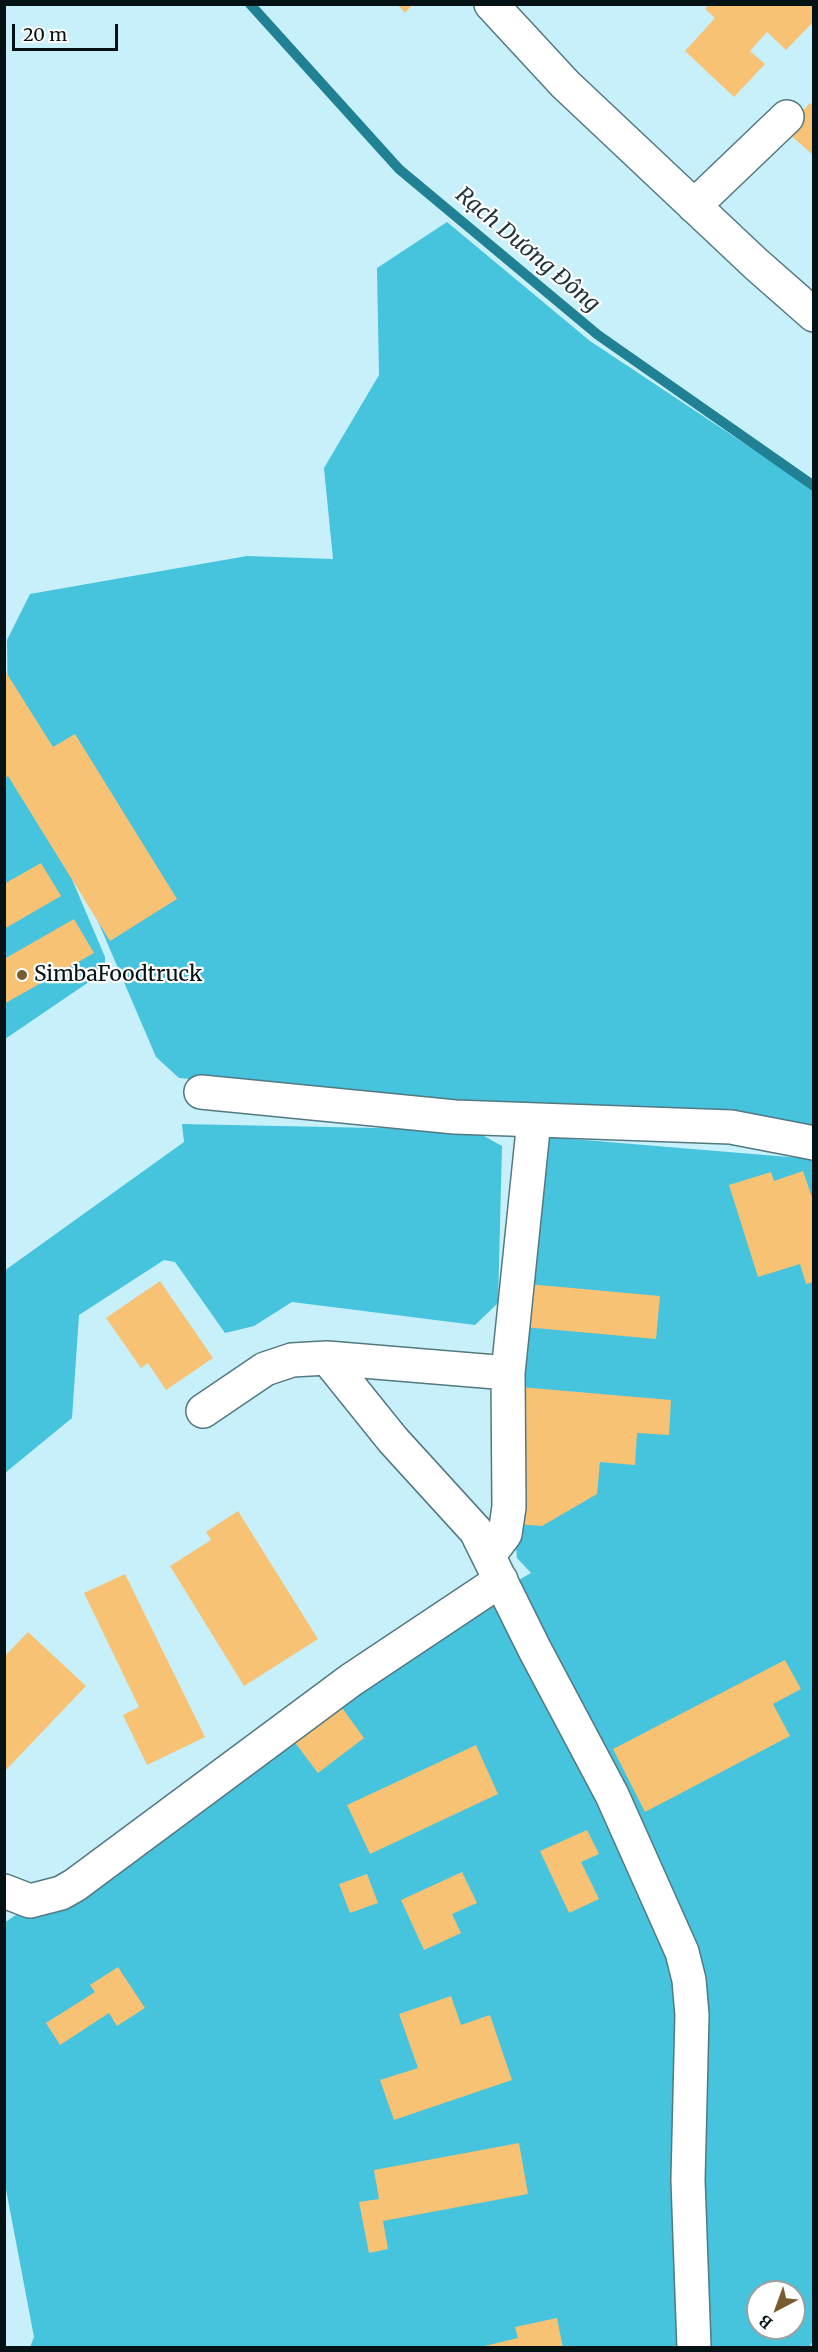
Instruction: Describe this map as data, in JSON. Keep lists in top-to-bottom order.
{
  "water": ["Rạch Dương Đông"],
  "places": ["SimbaFoodtruck"],
  "scale_bar": "20 m",
  "north": "bottom left"
}
